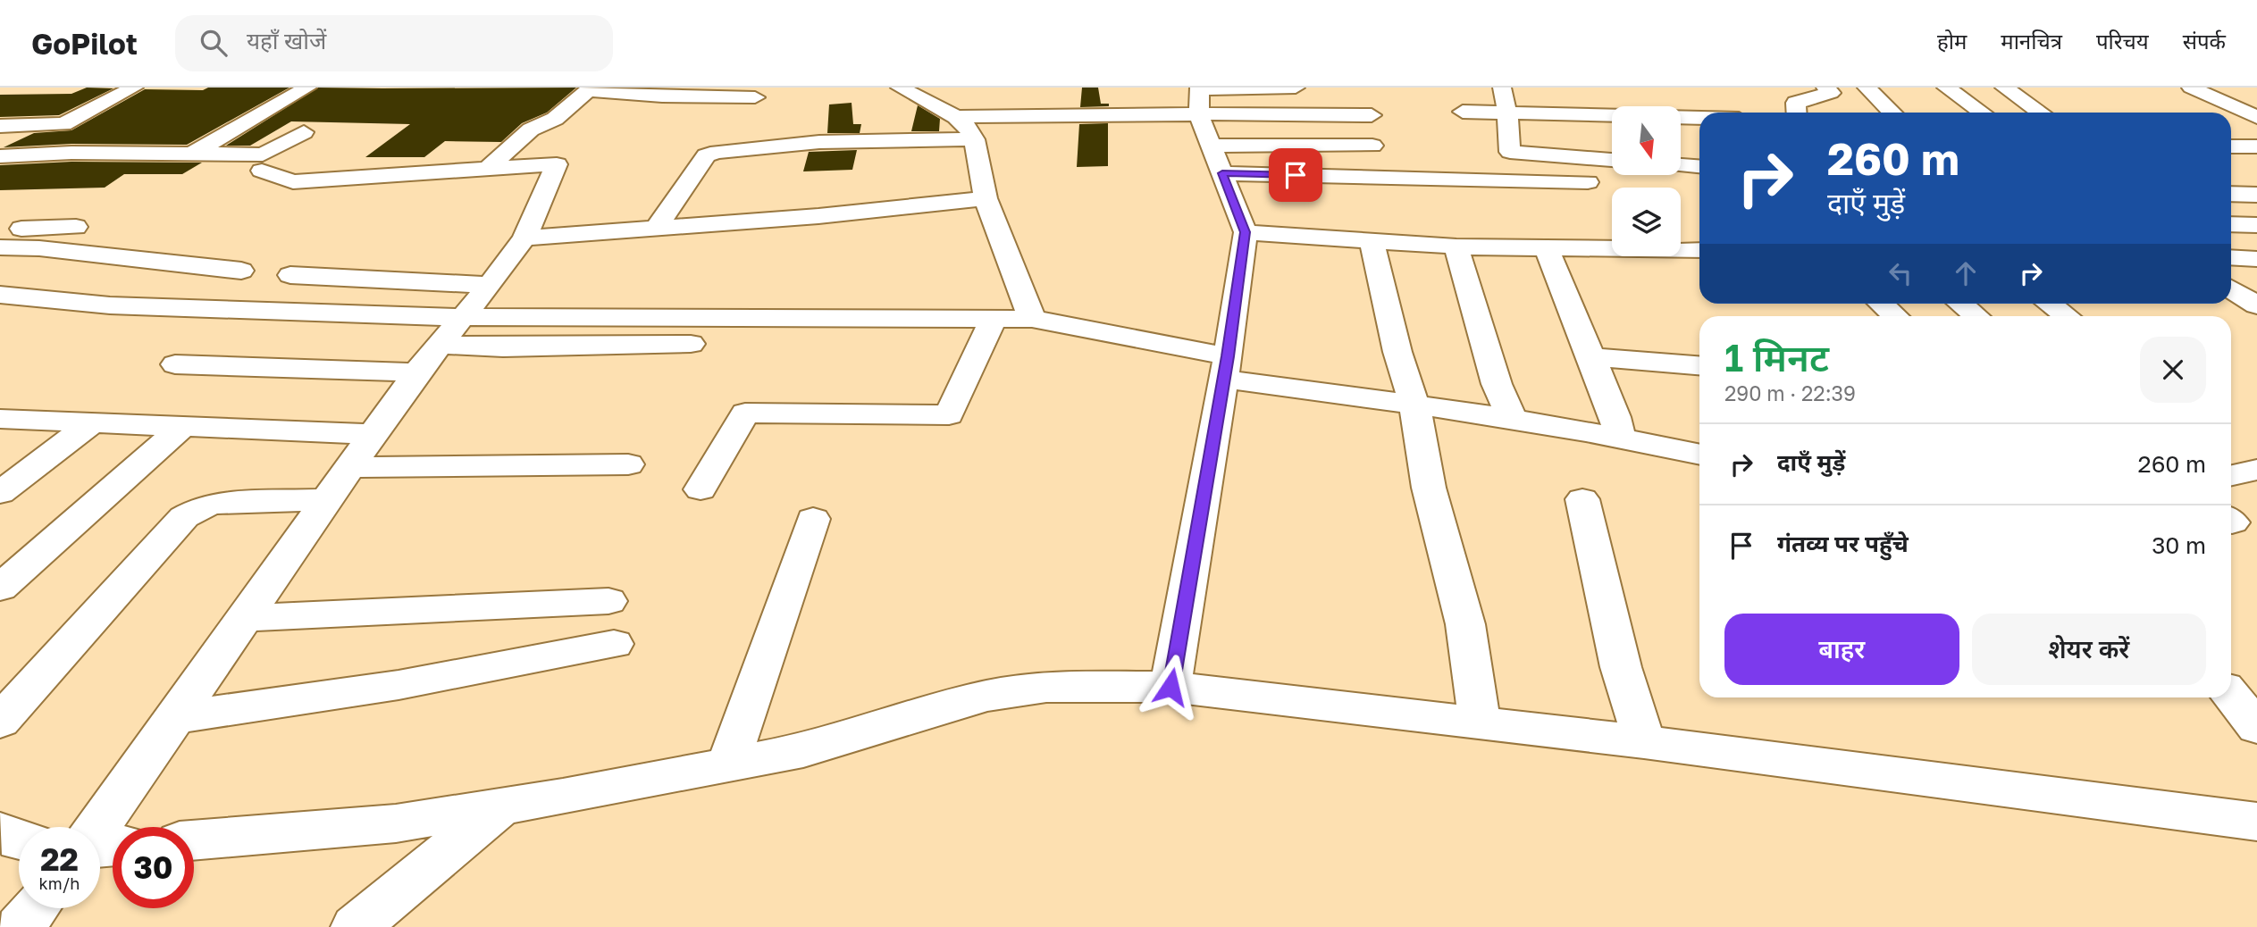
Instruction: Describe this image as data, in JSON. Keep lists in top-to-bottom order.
{
  "north": "bottom",
  "page": {
    "header": "GoPilot",
    "search": "यहाँ खोजें",
    "nav": [
      "होम",
      "मानचित्र",
      "परिचय",
      "संपर्क"
    ],
    "turn": ["260 m", "दाएँ मुड़ें"],
    "heading": ["1 मिनट", "290 m · 22:39"],
    "list": [
      {
        "name": "दाएँ मुड़ें",
        "value": "260 m"
      },
      {
        "name": "गंतव्य पर पहुँचे",
        "value": "30 m"
      }
    ],
    "buttons": ["बाहर", "शेयर करें"],
    "speed": "22 km/h",
    "limit": "30"
  }
}
